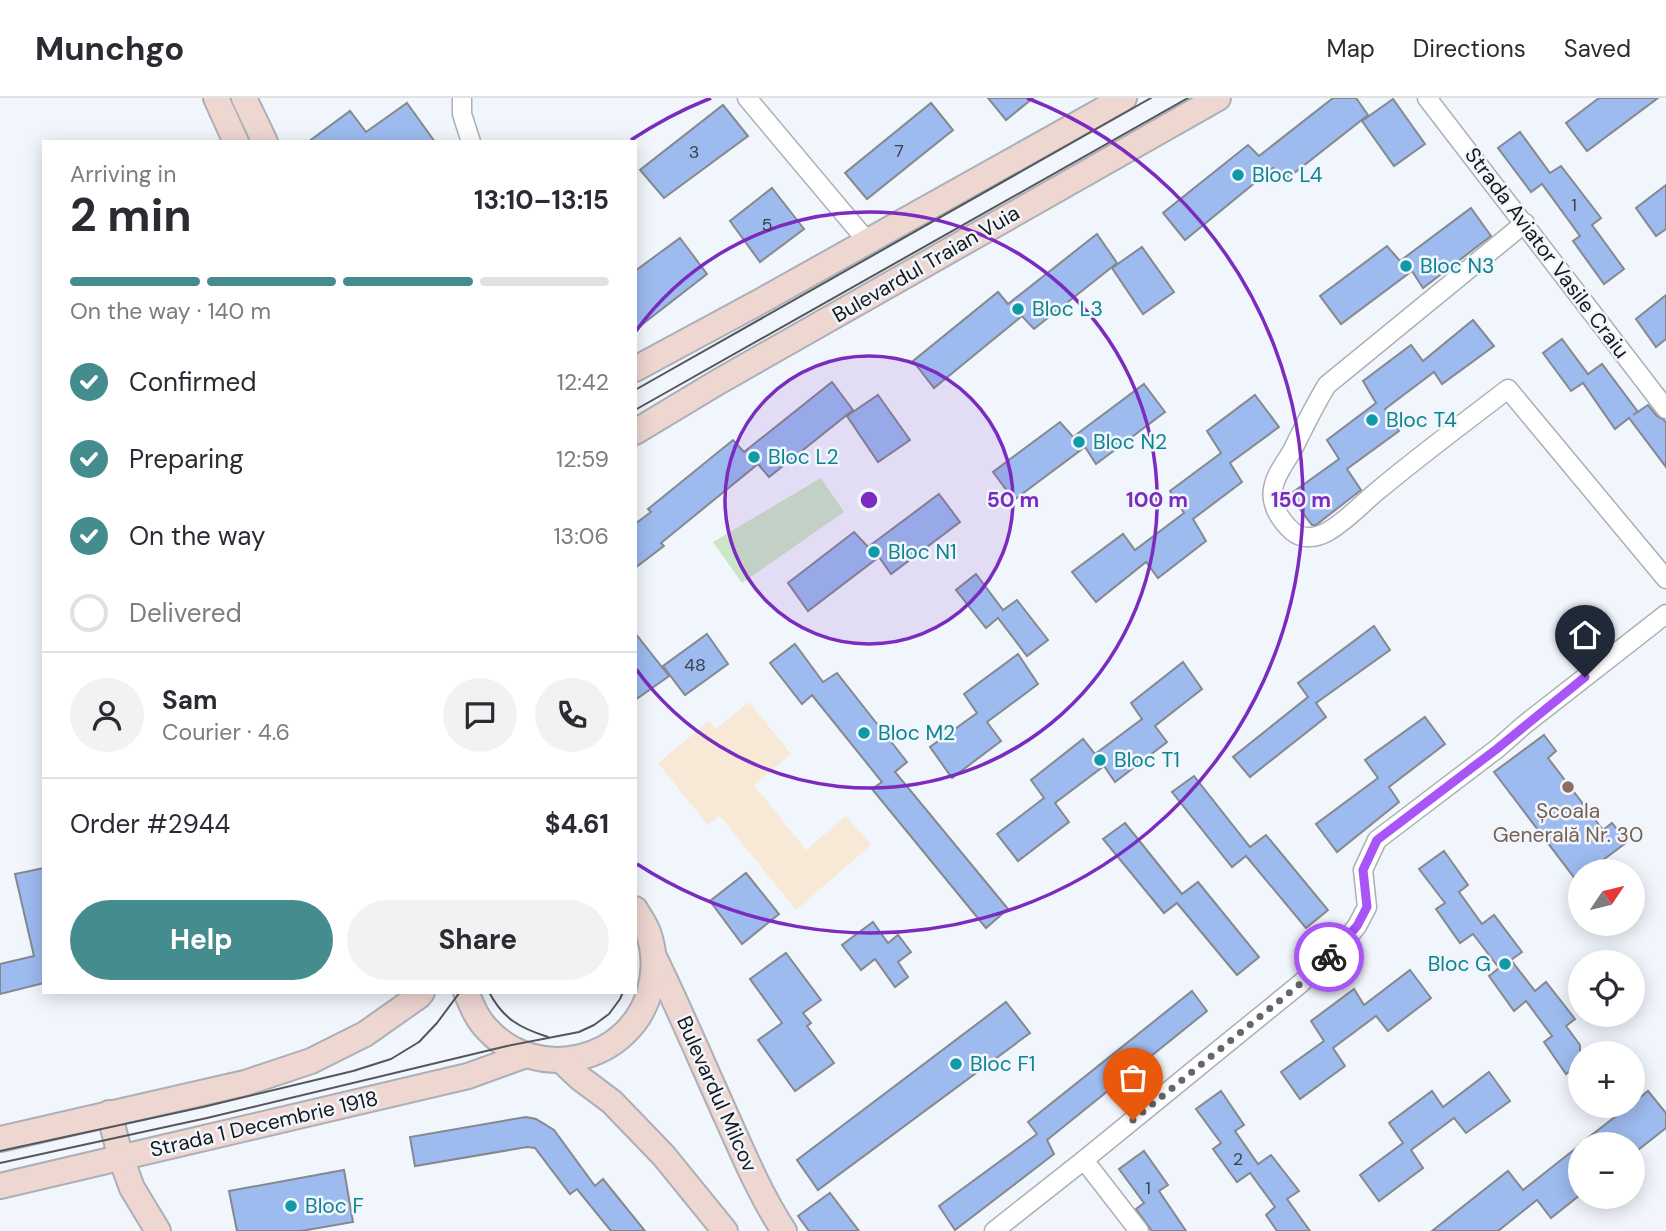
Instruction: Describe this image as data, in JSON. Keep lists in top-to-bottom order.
{
  "streets": {
    "main road": ["Bulevardul Traian Vuia", "Bulevardul Milcov", "Strada 1 Decembrie 1918"],
    "street": ["Strada Aviator Vasile Craiu"]
  },
  "places": [
    "Bloc L4",
    "Bloc N3",
    "Bloc L3",
    "Bloc T4",
    "Bloc N2",
    "Bloc L2",
    "Bloc N1",
    "Bloc M2",
    "Bloc T1",
    "Școala Generală Nr. 30",
    "Bloc G",
    "Bloc F1",
    "Bloc F"
  ],
  "house_numbers": [
    "7",
    "3",
    "1",
    "5",
    "48",
    "2",
    "1"
  ],
  "north": "top right",
  "page": {
    "header": "Munchgo",
    "nav": ["Map", "Directions", "Saved"],
    "heading": ["2 min", "Arriving in", "13:10–13:15"],
    "panel": [
      "Sam",
      "Courier · 4.6",
      "Order #2944",
      "$4.61"
    ],
    "bar": "On the way · 140 m",
    "list": [
      ["Confirmed", "12:42"],
      ["Preparing", "12:59"],
      ["On the way", "13:06"],
      "Delivered"
    ],
    "map_buttons": ["+", "−"],
    "buttons": ["Help", "Share"]
  },
  "rings": ["50 m", "100 m", "150 m"]
}
